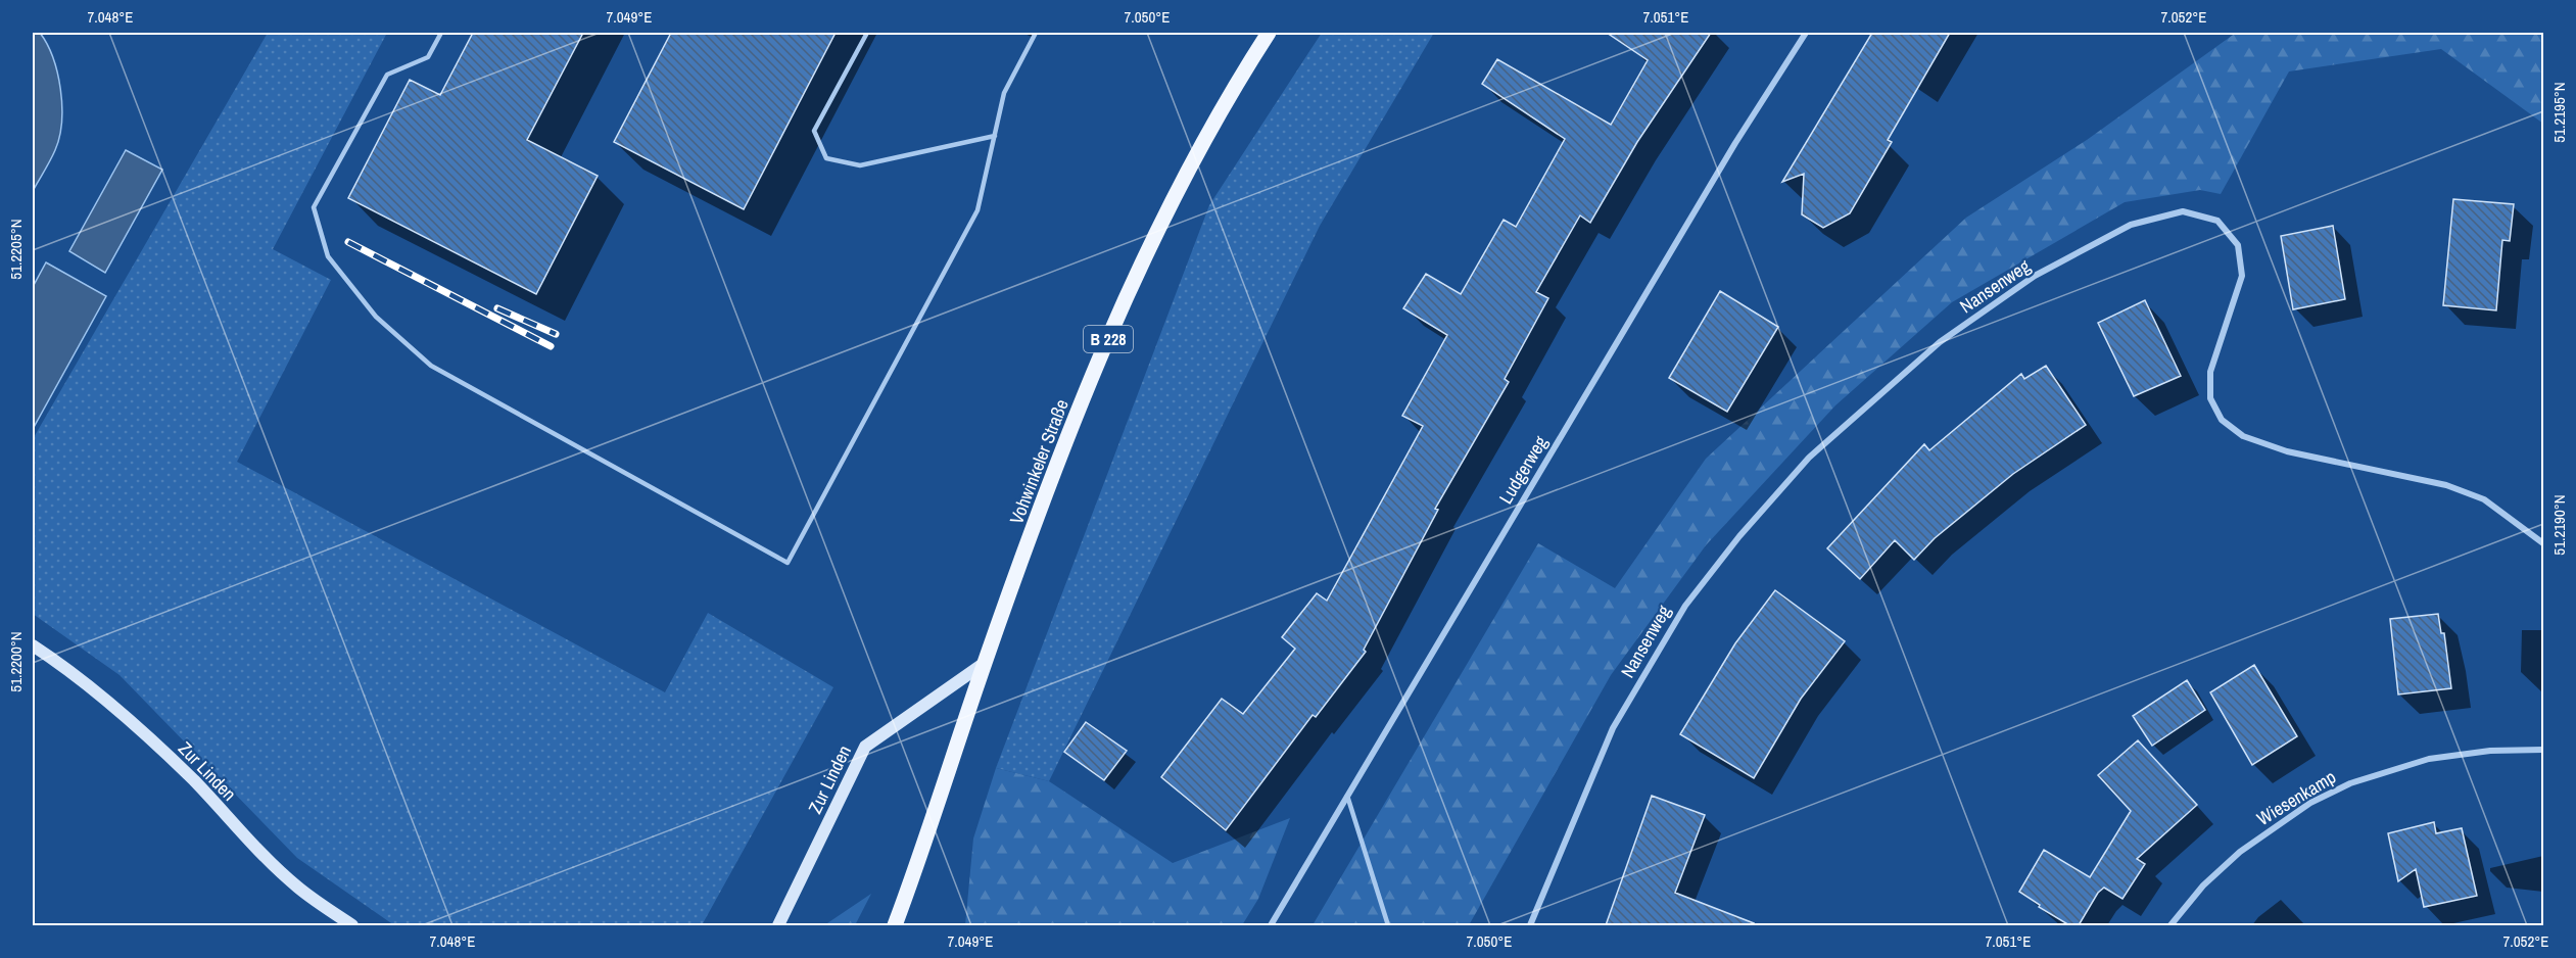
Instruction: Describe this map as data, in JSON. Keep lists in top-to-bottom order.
{
  "streets": {
    "main road": ["B 228", "Vohwinkeler Straße"],
    "street": [
      "Nansenweg",
      "Ludgerweg",
      "Zur Linden",
      "Wiesenkamp"
    ]
  },
  "crossings": [
    ["Vohwinkeler Straße", "Zur Linden"]
  ],
  "coordinates": [
    "7.048°E",
    "7.049°E",
    "7.050°E",
    "7.051°E",
    "7.052°E",
    "51.2195°N",
    "51.2205°N",
    "51.2190°N",
    "51.2200°N"
  ]
}
